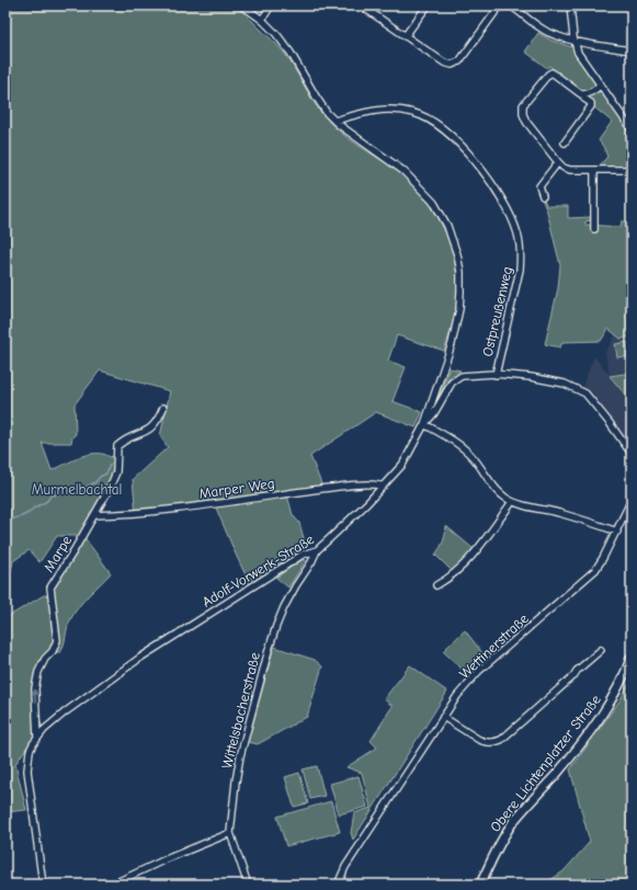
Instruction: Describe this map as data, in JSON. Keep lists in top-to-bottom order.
{
  "streets": {
    "main road": ["Obere Lichtenplatzer Straße"],
    "street": [
      "Ostpreußenweg",
      "Marper Weg",
      "Marpe",
      "Adolf-Vorwerk-Straße",
      "Wettinerstraße",
      "Wittelsbacherstraße"
    ]
  },
  "crossings": [
    ["Ostpreußenweg", "Adolf-Vorwerk-Straße"],
    ["Marper Weg", "Marpe"],
    ["Marper Weg", "Adolf-Vorwerk-Straße"],
    ["Marpe", "Adolf-Vorwerk-Straße"],
    ["Adolf-Vorwerk-Straße", "Wittelsbacherstraße"]
  ],
  "one_way": ["Marpe"],
  "parks": ["Murmelbachtal"]
}
